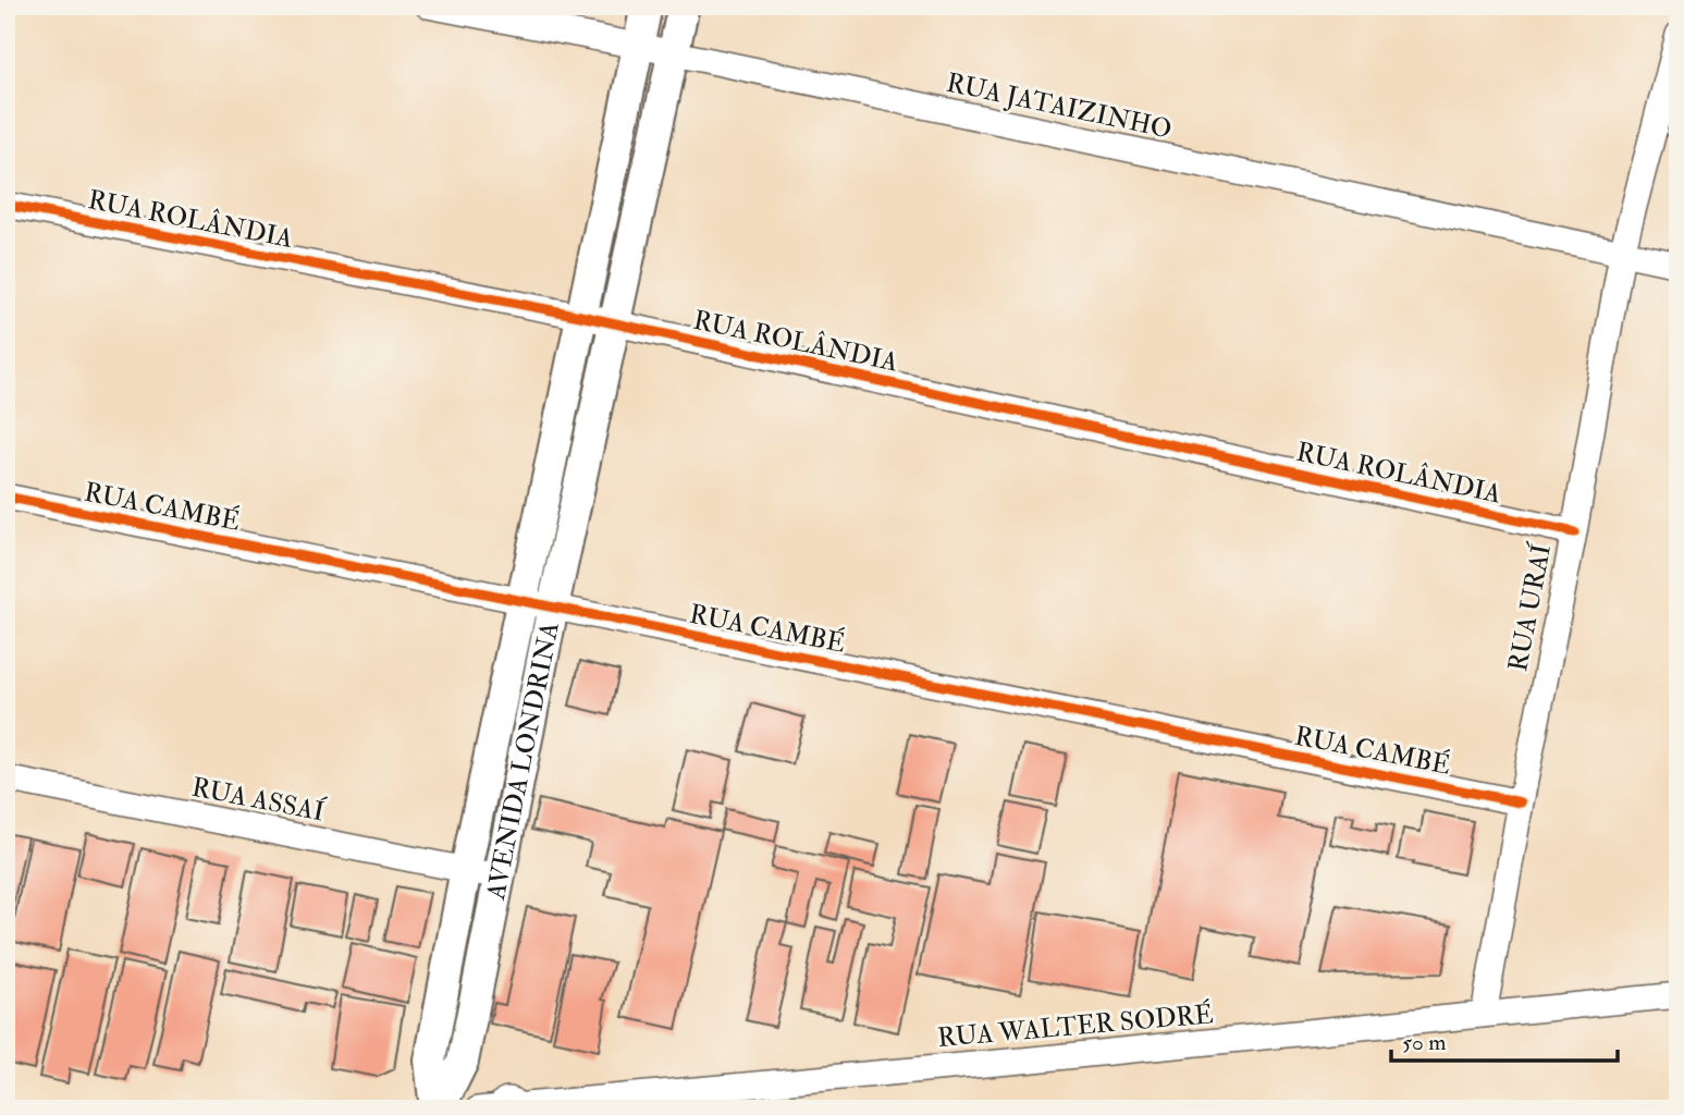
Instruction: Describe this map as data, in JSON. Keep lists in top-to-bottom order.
{
  "streets": {
    "street": [
      "RUA JATAIZINHO",
      "RUA ROLÂNDIA",
      "RUA CAMBÉ",
      "RUA URAÍ",
      "AVENIDA LONDRINA",
      "RUA ASSAÍ",
      "RUA WALTER SODRÉ"
    ]
  },
  "crossings": [
    ["RUA JATAIZINHO", "RUA URAÍ"],
    ["RUA JATAIZINHO", "AVENIDA LONDRINA"],
    ["RUA ROLÂNDIA", "RUA URAÍ"],
    ["RUA ROLÂNDIA", "AVENIDA LONDRINA"],
    ["RUA CAMBÉ", "RUA URAÍ"],
    ["RUA CAMBÉ", "AVENIDA LONDRINA"],
    ["RUA URAÍ", "RUA WALTER SODRÉ"],
    ["AVENIDA LONDRINA", "RUA ASSAÍ"]
  ],
  "scale_bar": "50 m"
}
